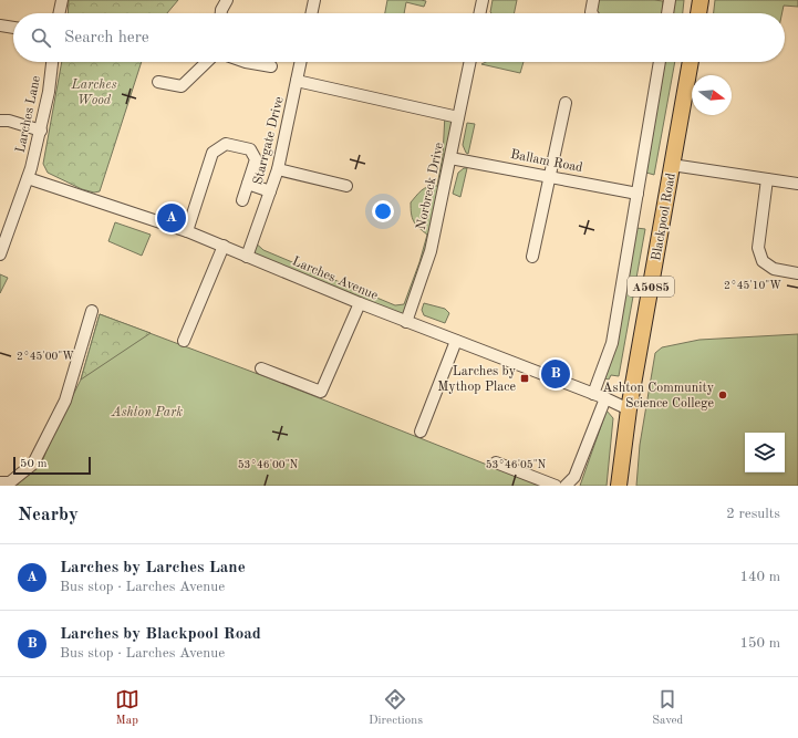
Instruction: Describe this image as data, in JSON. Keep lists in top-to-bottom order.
{
  "streets": {
    "highway": ["Blackpool Road", "A5085"],
    "street": [
      "Larches Lane",
      "Starrgate Drive",
      "Ballam Road",
      "Norbreck Drive",
      "Larches Avenue"
    ]
  },
  "crossings": [
    ["Larches Lane", "Larches Avenue"],
    ["Starrgate Drive", "Larches Avenue"],
    ["Ballam Road", "Norbreck Drive"],
    ["Norbreck Drive", "Larches Avenue"],
    ["Blackpool Road", "Larches Avenue"]
  ],
  "parks": ["Larches Wood", "Ashton Park"],
  "places": {
    "transit": ["Larches by Mythop Place"],
    "other": ["Ashton Community Science College"]
  },
  "scale_bar": "50 m",
  "north": "right",
  "page": {
    "search": "Search here",
    "pins": ["A", "B"],
    "scale": "50 m",
    "heading": ["Nearby", "2 results"],
    "list": [
      {
        "mark": "A",
        "name": "Larches by Larches Lane",
        "note": "Bus stop · Larches Avenue",
        "value": "140 m"
      },
      {
        "mark": "B",
        "name": "Larches by Blackpool Road",
        "note": "Bus stop · Larches Avenue",
        "value": "150 m"
      }
    ],
    "nav": ["Map", "Directions", "Saved"]
  },
  "coordinates": [
    "2°45'10\"W",
    "2°45'00\"W",
    "53°46'00\"N",
    "53°46'05\"N"
  ]
}
